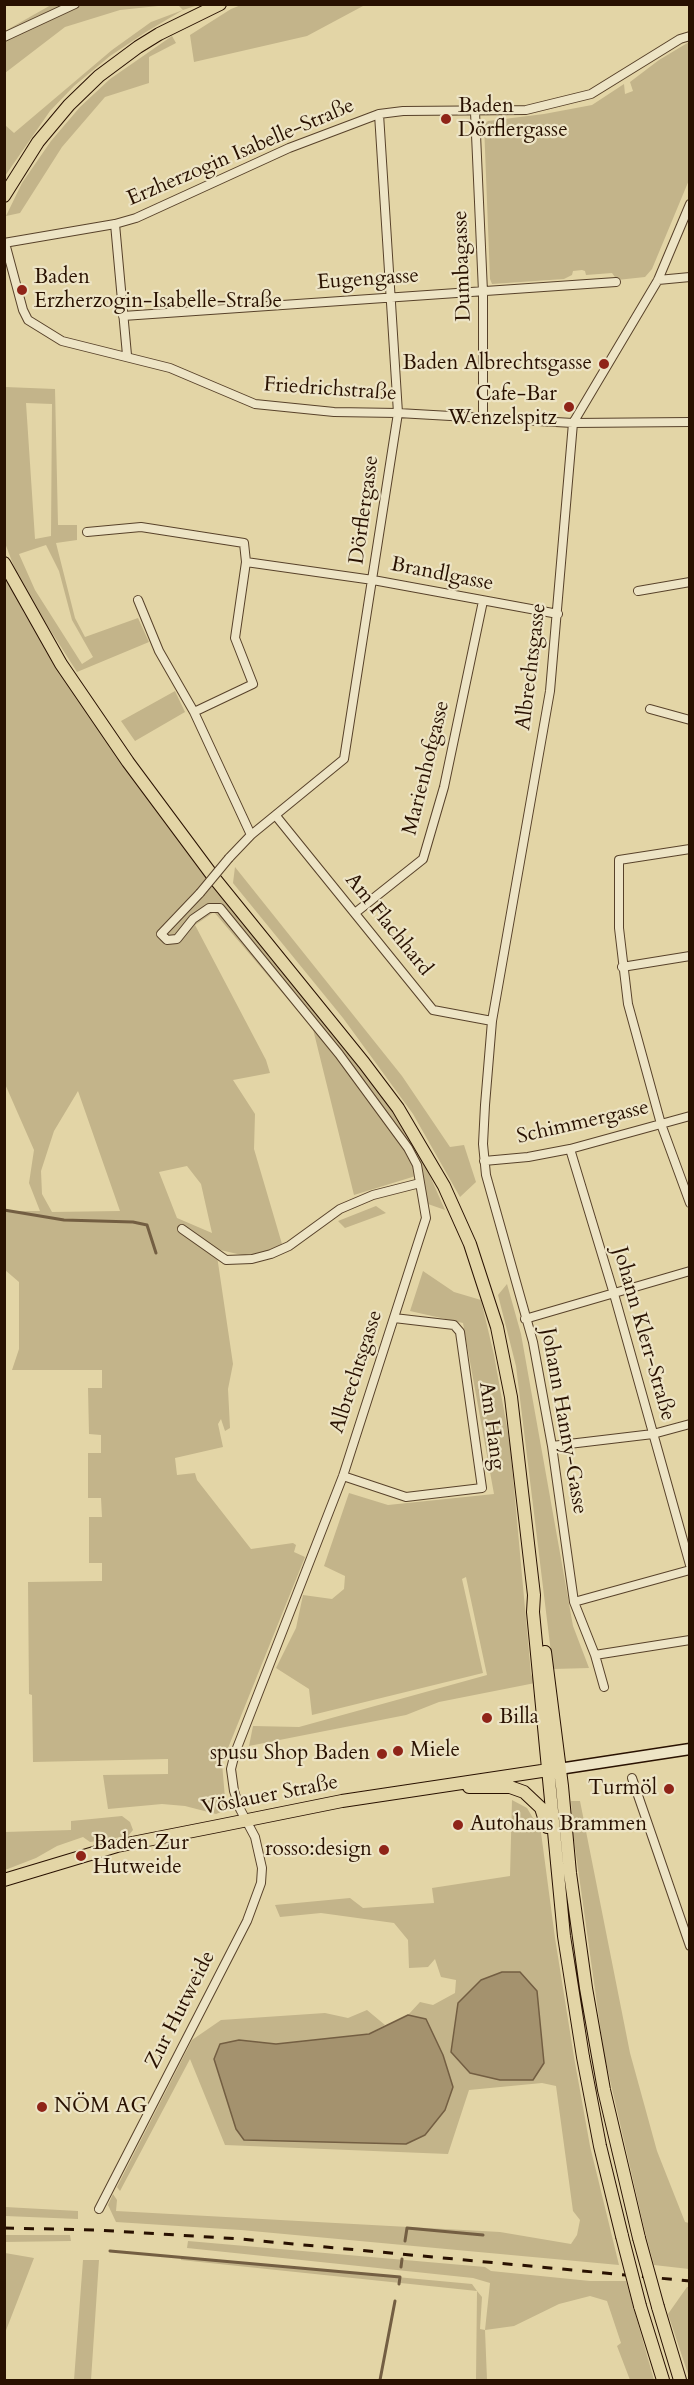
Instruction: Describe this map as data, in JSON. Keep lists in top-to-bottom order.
{
  "streets": {
    "main road": ["Vöslauer Straße"],
    "street": [
      "Erzherzogin Isabelle-Straße",
      "Dumbagasse",
      "Eugengasse",
      "Friedrichstraße",
      "Dörflergasse",
      "Brandlgasse",
      "Albrechtsgasse",
      "Marienhofgasse",
      "Am Flachhard",
      "Schimmergasse",
      "Johann Klerr-Straße",
      "Johann Hanny-Gasse",
      "Am Hang",
      "Zur Hutweide"
    ]
  },
  "crossings": [
    ["Erzherzogin Isabelle-Straße", "Dumbagasse"],
    ["Erzherzogin Isabelle-Straße", "Friedrichstraße"],
    ["Erzherzogin Isabelle-Straße", "Dörflergasse"],
    ["Dumbagasse", "Eugengasse"],
    ["Dumbagasse", "Friedrichstraße"],
    ["Eugengasse", "Dörflergasse"],
    ["Friedrichstraße", "Dörflergasse"],
    ["Friedrichstraße", "Albrechtsgasse"],
    ["Dörflergasse", "Brandlgasse"],
    ["Dörflergasse", "Albrechtsgasse"],
    ["Dörflergasse", "Am Flachhard"],
    ["Brandlgasse", "Albrechtsgasse"],
    ["Brandlgasse", "Marienhofgasse"],
    ["Albrechtsgasse", "Am Flachhard"],
    ["Albrechtsgasse", "Schimmergasse"],
    ["Albrechtsgasse", "Johann Hanny-Gasse"],
    ["Albrechtsgasse", "Am Hang"],
    ["Albrechtsgasse", "Vöslauer Straße"],
    ["Albrechtsgasse", "Zur Hutweide"],
    ["Marienhofgasse", "Am Flachhard"],
    ["Schimmergasse", "Johann Klerr-Straße"],
    ["Schimmergasse", "Johann Hanny-Gasse"],
    ["Vöslauer Straße", "Zur Hutweide"]
  ],
  "places": [
    "Baden Dörflergasse",
    "Baden Erzherzogin-Isabelle-Straße",
    "Baden Albrechtsgasse",
    "Cafe-Bar Wenzelspitz",
    "Billa",
    "Miele",
    "spusu Shop Baden",
    "Turmöl",
    "Autohaus Brammen",
    "rosso:design",
    "Baden Zur Hutweide",
    "NÖM AG"
  ]
}
